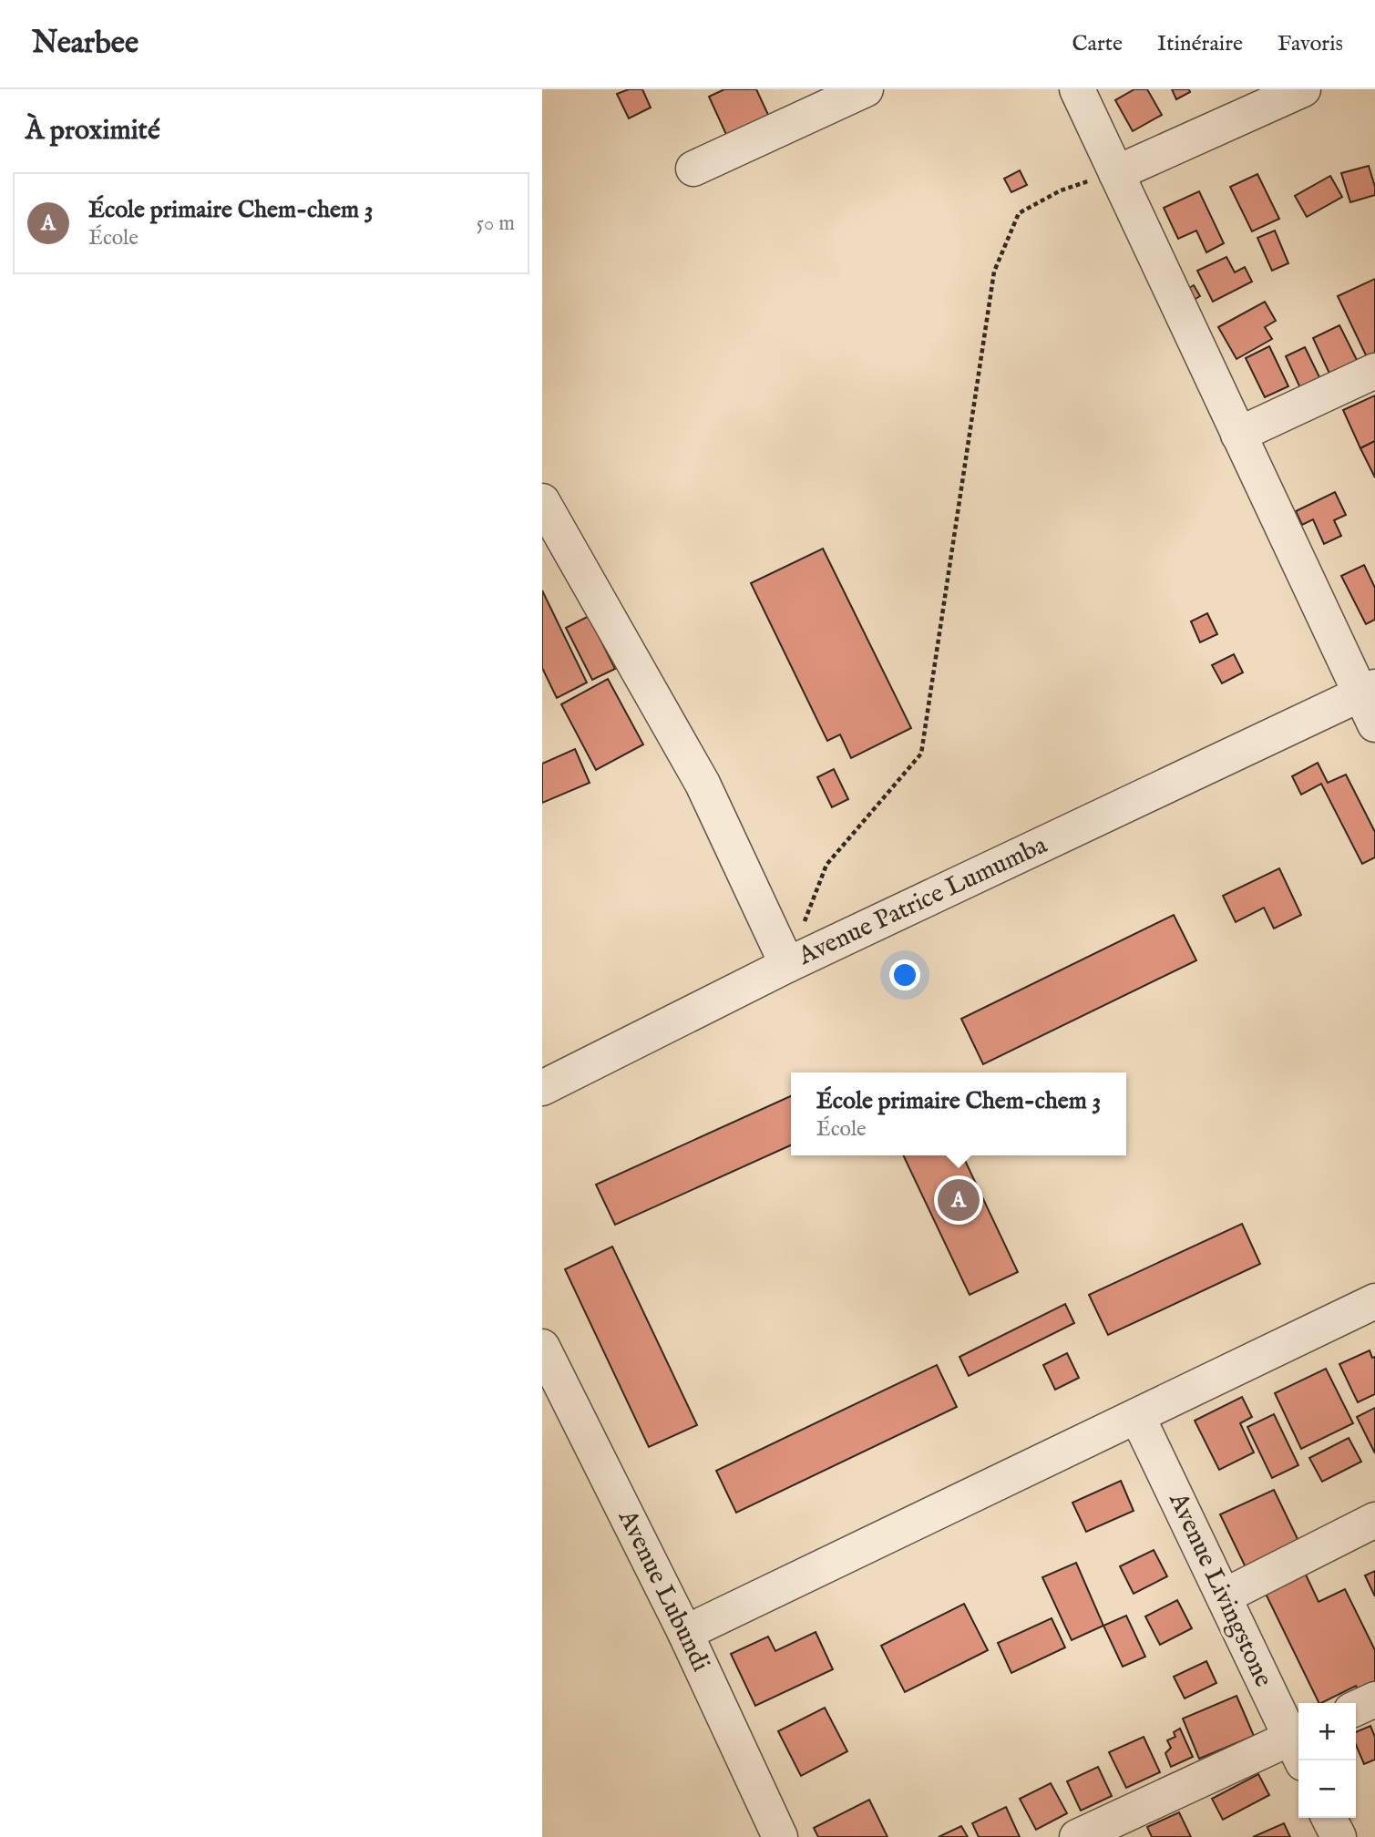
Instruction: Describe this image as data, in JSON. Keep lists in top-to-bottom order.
{
  "streets": {
    "street": ["Avenue Patrice Lumumba", "Avenue Livingstone", "Avenue Lubundi"]
  },
  "page": {
    "header": "Nearbee",
    "nav": ["Carte", "Itinéraire", "Favoris"],
    "heading": "À proximité",
    "list": [
      {
        "mark": "A",
        "name": "École primaire Chem-chem 3",
        "note": "École",
        "value": "50 m"
      }
    ],
    "popup": ["École primaire Chem-chem 3", "École"],
    "pins": "A",
    "map_buttons": ["+", "−"]
  }
}
